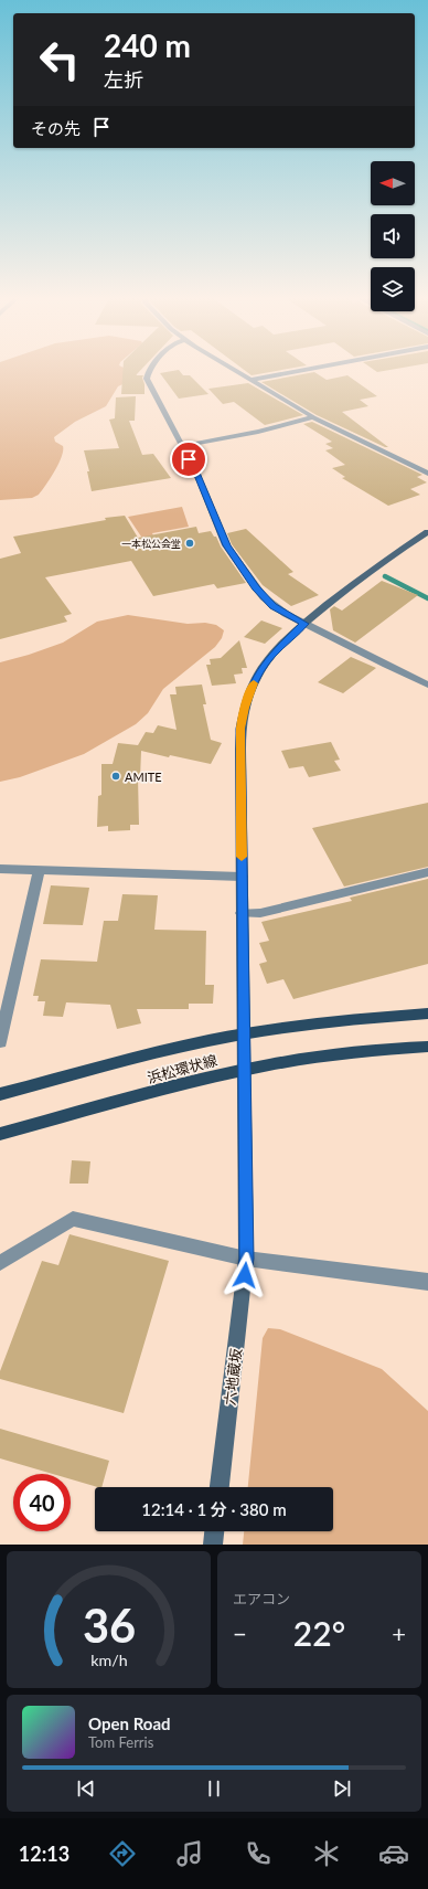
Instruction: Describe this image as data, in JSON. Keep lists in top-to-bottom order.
{
  "streets": {
    "main road": ["浜松環状線"],
    "street": ["六地蔵坂"]
  },
  "crossings": [
    ["浜松環状線", "六地蔵坂"]
  ],
  "places": ["一本松公会堂", "AMITE"],
  "north": "left",
  "page": {
    "turn": ["240 m", "左折"],
    "then": "その先",
    "limit": "40",
    "trip": "12:14 · 1 分 · 380 m",
    "tile": "エアコン",
    "heat": ["−", "22°", "+"],
    "song": ["Open Road", "Tom Ferris"],
    "tabs": "12:13",
    "gauge": ["36", "km/h"]
  }
}
